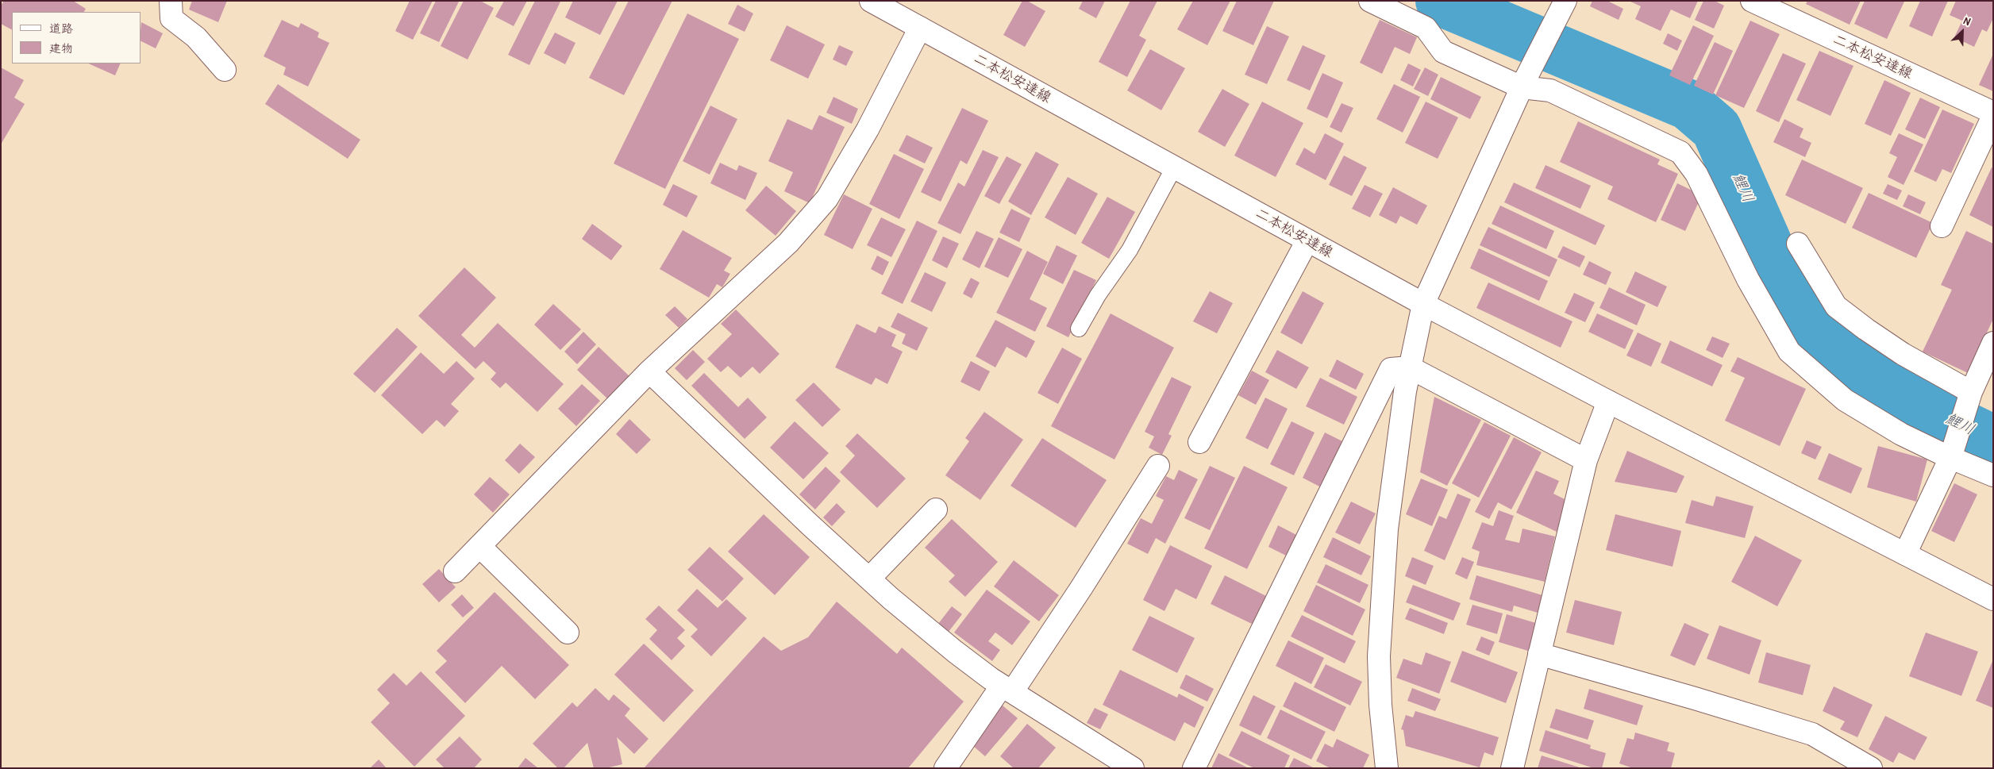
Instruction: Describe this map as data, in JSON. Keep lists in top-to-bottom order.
{
  "streets": {
    "street": ["二本松安達線"]
  },
  "water": ["鯉川"],
  "legend": ["道路", "建物"],
  "north": "top right"
}
